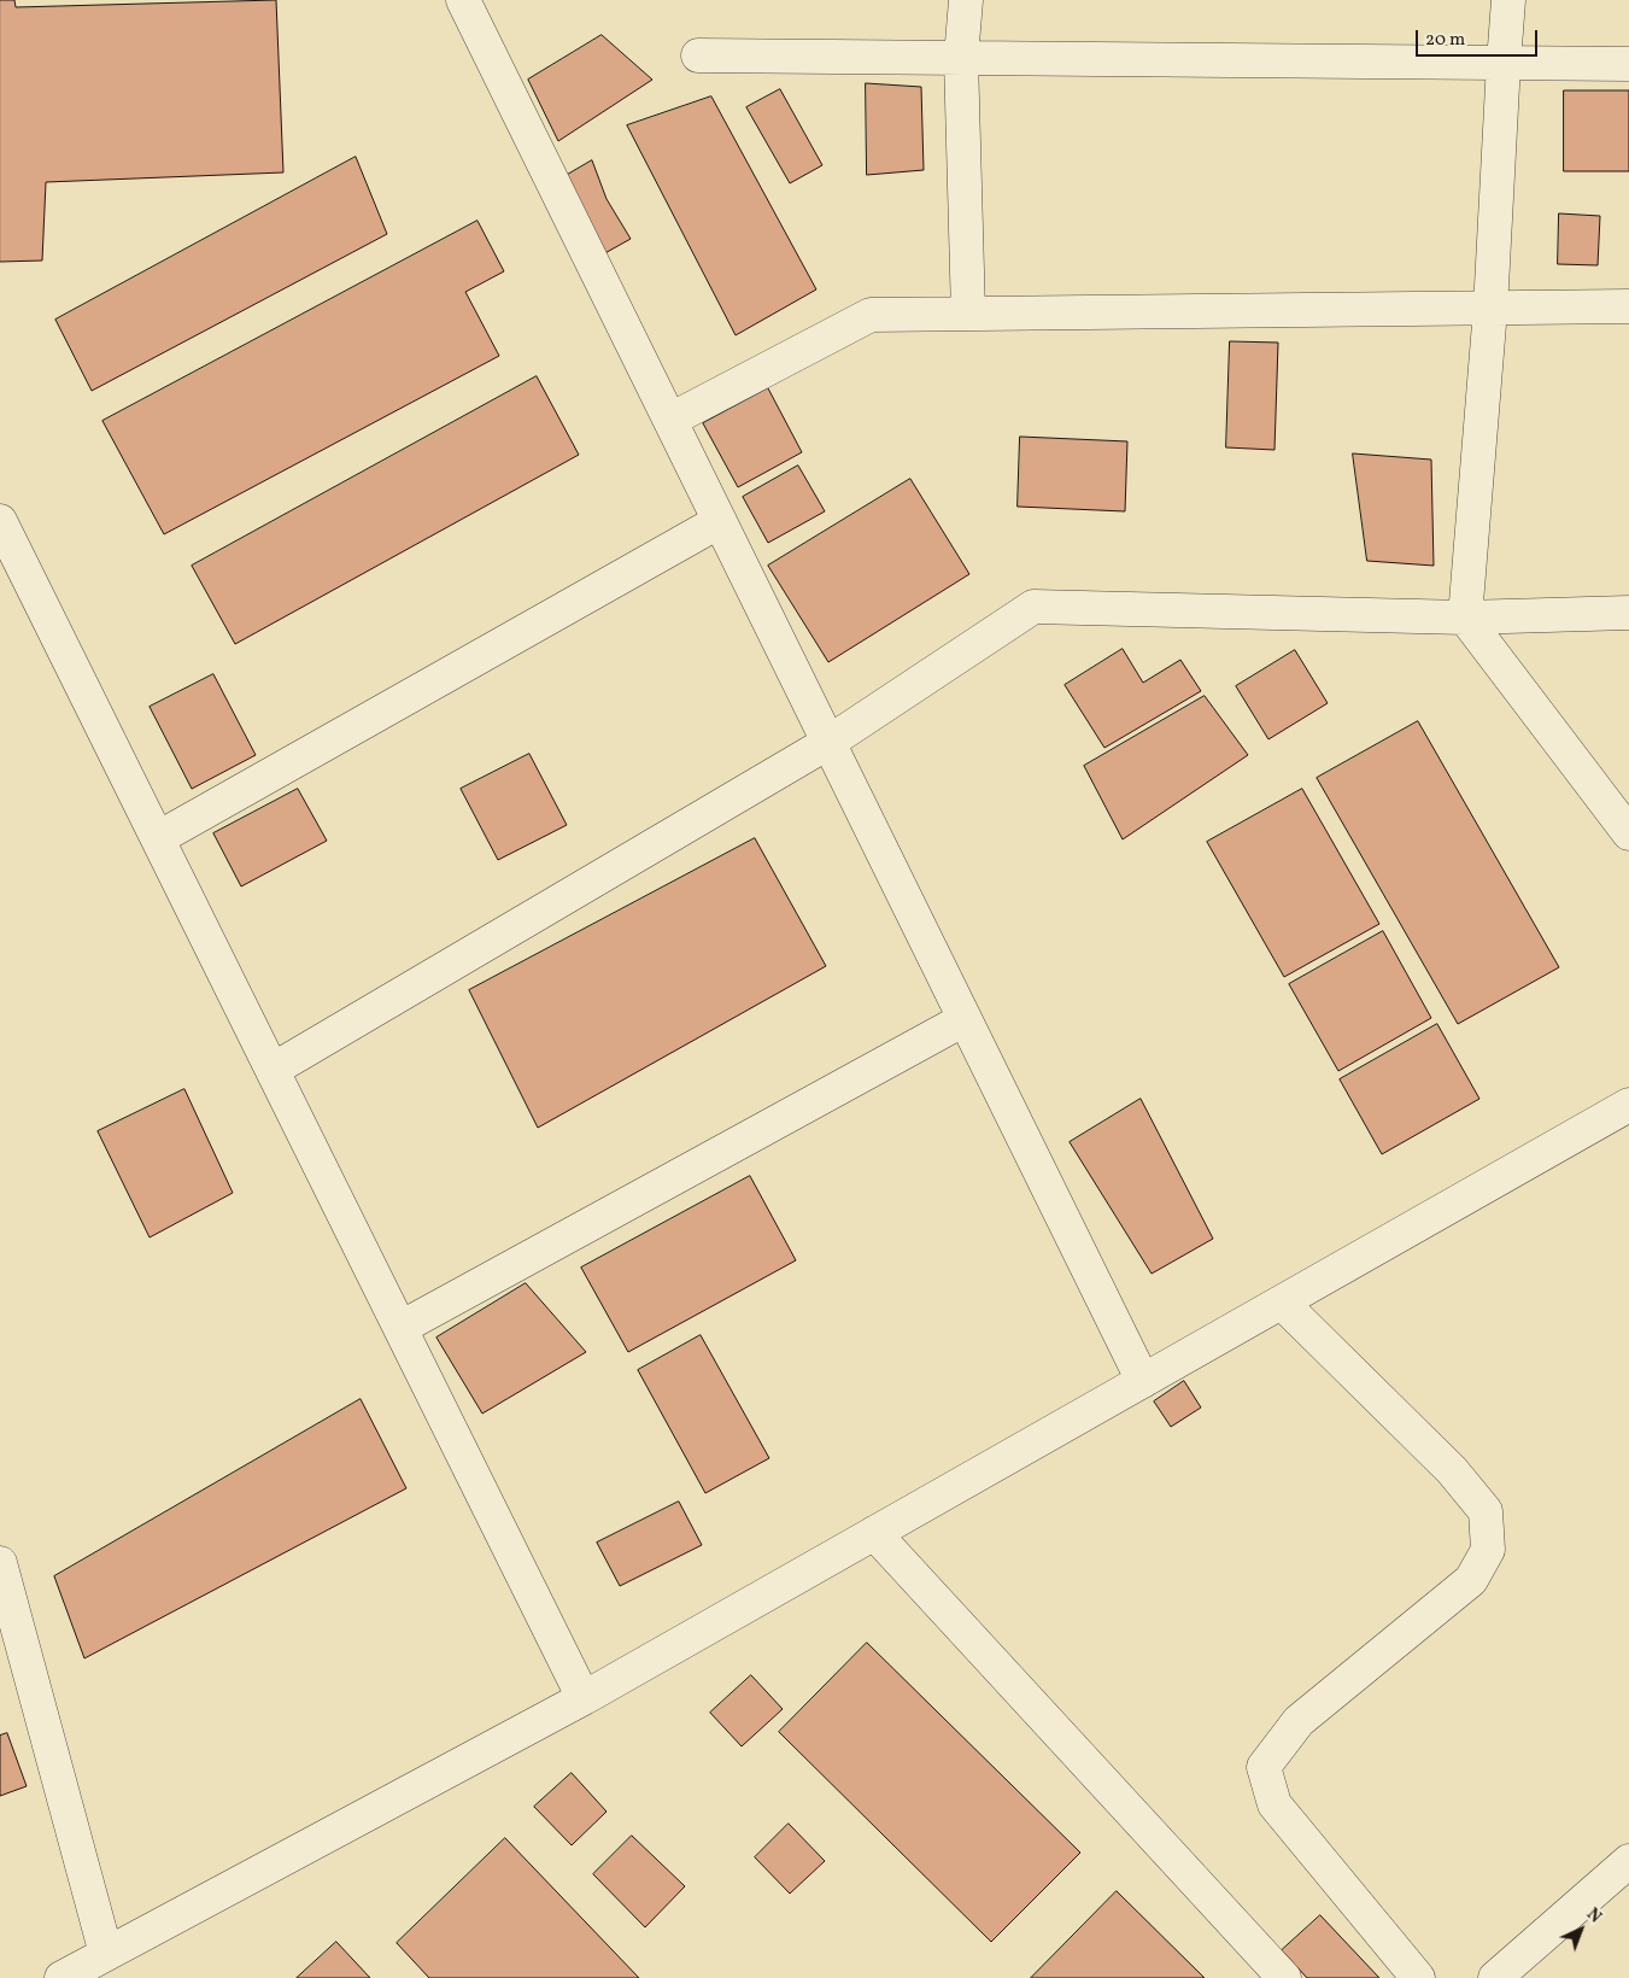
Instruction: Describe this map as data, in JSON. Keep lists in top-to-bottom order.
{
  "scale_bar": "20 m",
  "north": "top right"
}
